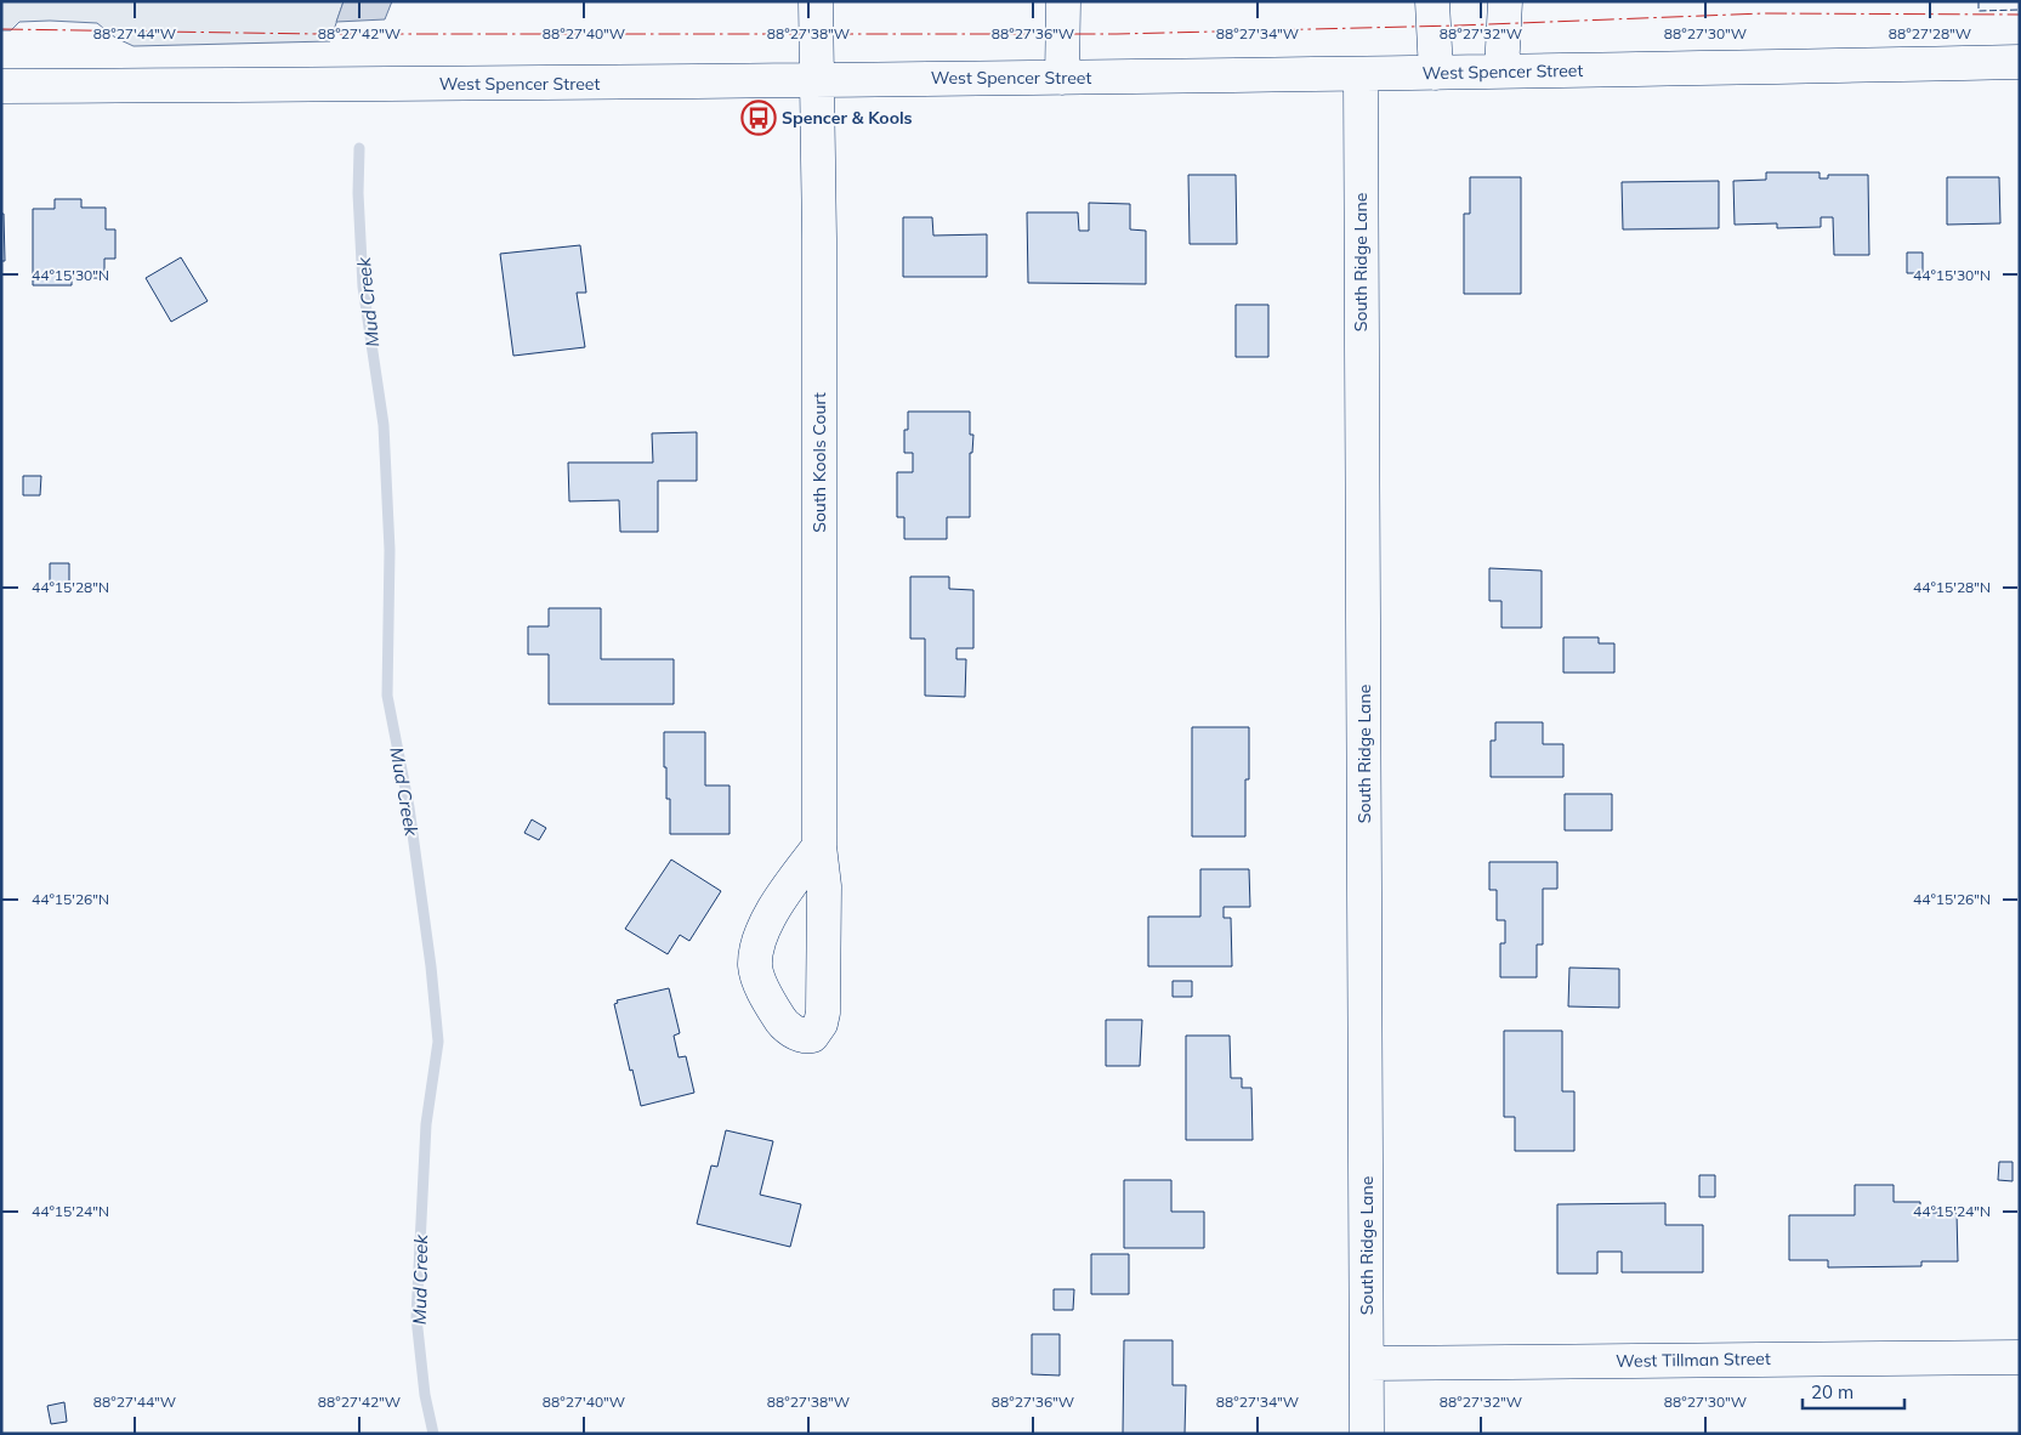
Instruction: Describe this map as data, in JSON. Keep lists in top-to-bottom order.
{
  "streets": {
    "street": [
      "West Spencer Street",
      "South Ridge Lane",
      "South Kools Court",
      "West Tillman Street"
    ]
  },
  "crossings": [
    ["West Spencer Street", "South Ridge Lane"],
    ["West Spencer Street", "South Kools Court"],
    ["South Ridge Lane", "West Tillman Street"]
  ],
  "water": ["Mud Creek"],
  "places": {
    "bus stop": ["Spencer & Kools"]
  },
  "scale_bar": "20 m",
  "coordinates": [
    "88°27'44\"W",
    "88°27'42\"W",
    "88°27'40\"W",
    "88°27'38\"W",
    "88°27'36\"W",
    "88°27'34\"W",
    "88°27'32\"W",
    "88°27'30\"W",
    "88°27'28\"W",
    "44°15'30\"N",
    "44°15'28\"N",
    "44°15'26\"N",
    "44°15'24\"N"
  ]
}
